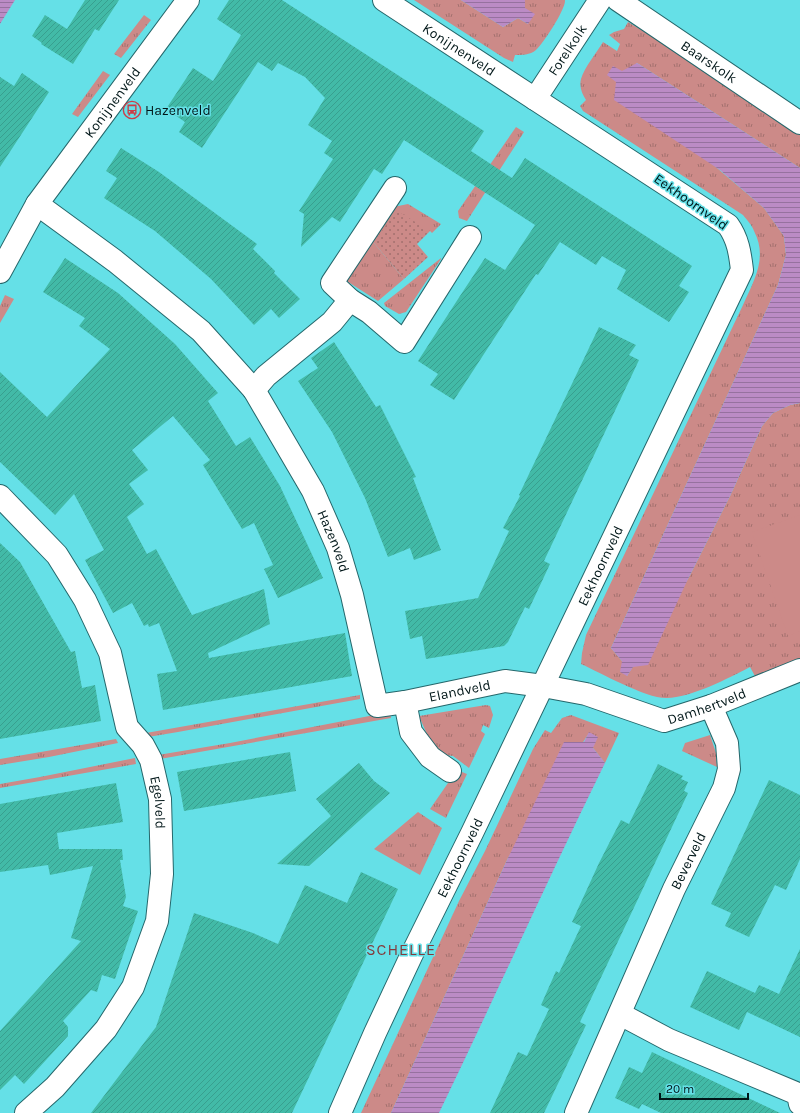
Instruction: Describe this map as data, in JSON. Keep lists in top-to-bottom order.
{
  "streets": {
    "street": [
      "Konijnenveld",
      "Forelkolk",
      "Baarskolk",
      "Eekhoornveld",
      "Hazenveld",
      "Elandveld",
      "Damhertveld",
      "Egelveld",
      "Beverveld"
    ]
  },
  "crossings": [
    ["Konijnenveld", "Forelkolk"],
    ["Konijnenveld", "Eekhoornveld"],
    ["Konijnenveld", "Hazenveld"],
    ["Forelkolk", "Eekhoornveld"],
    ["Eekhoornveld", "Elandveld"],
    ["Eekhoornveld", "Damhertveld"],
    ["Hazenveld", "Elandveld"],
    ["Elandveld", "Damhertveld"],
    ["Damhertveld", "Beverveld"]
  ],
  "districts": ["SCHELLE"],
  "places": {
    "bus stop": ["Hazenveld"]
  },
  "scale_bar": "20 m"
}
